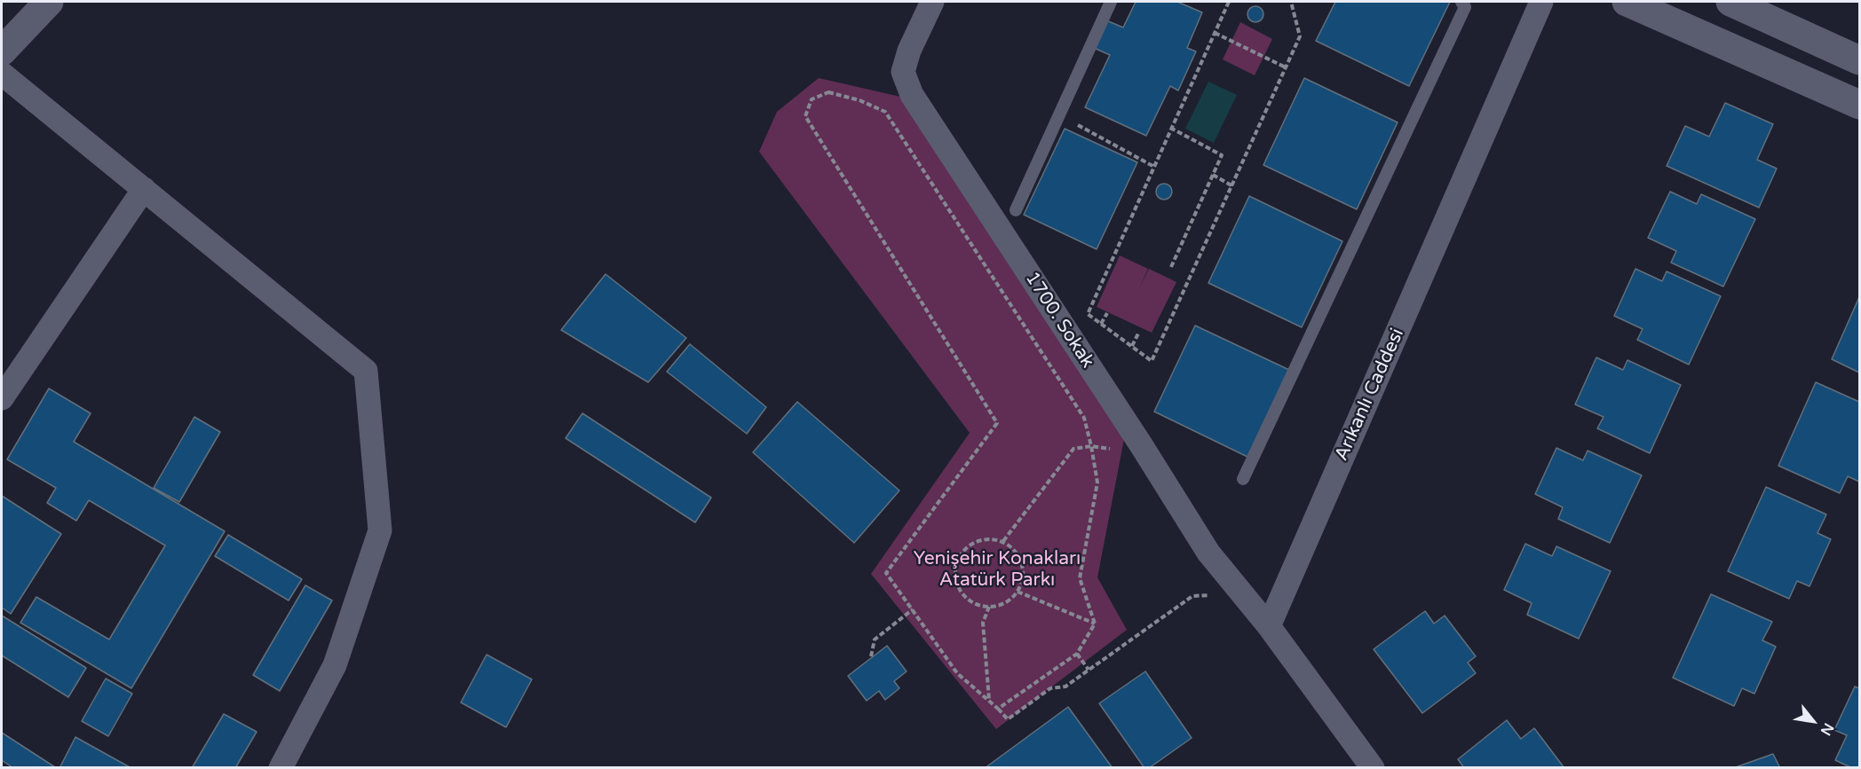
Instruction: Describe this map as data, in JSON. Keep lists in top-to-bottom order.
{
  "streets": {
    "street": ["1700. Sokak", "Arıkanlı Caddesi"]
  },
  "crossings": [
    ["1700. Sokak", "Arıkanlı Caddesi"]
  ],
  "parks": ["Yenişehir Konakları Atatürk Parkı"],
  "north": "bottom right"
}
